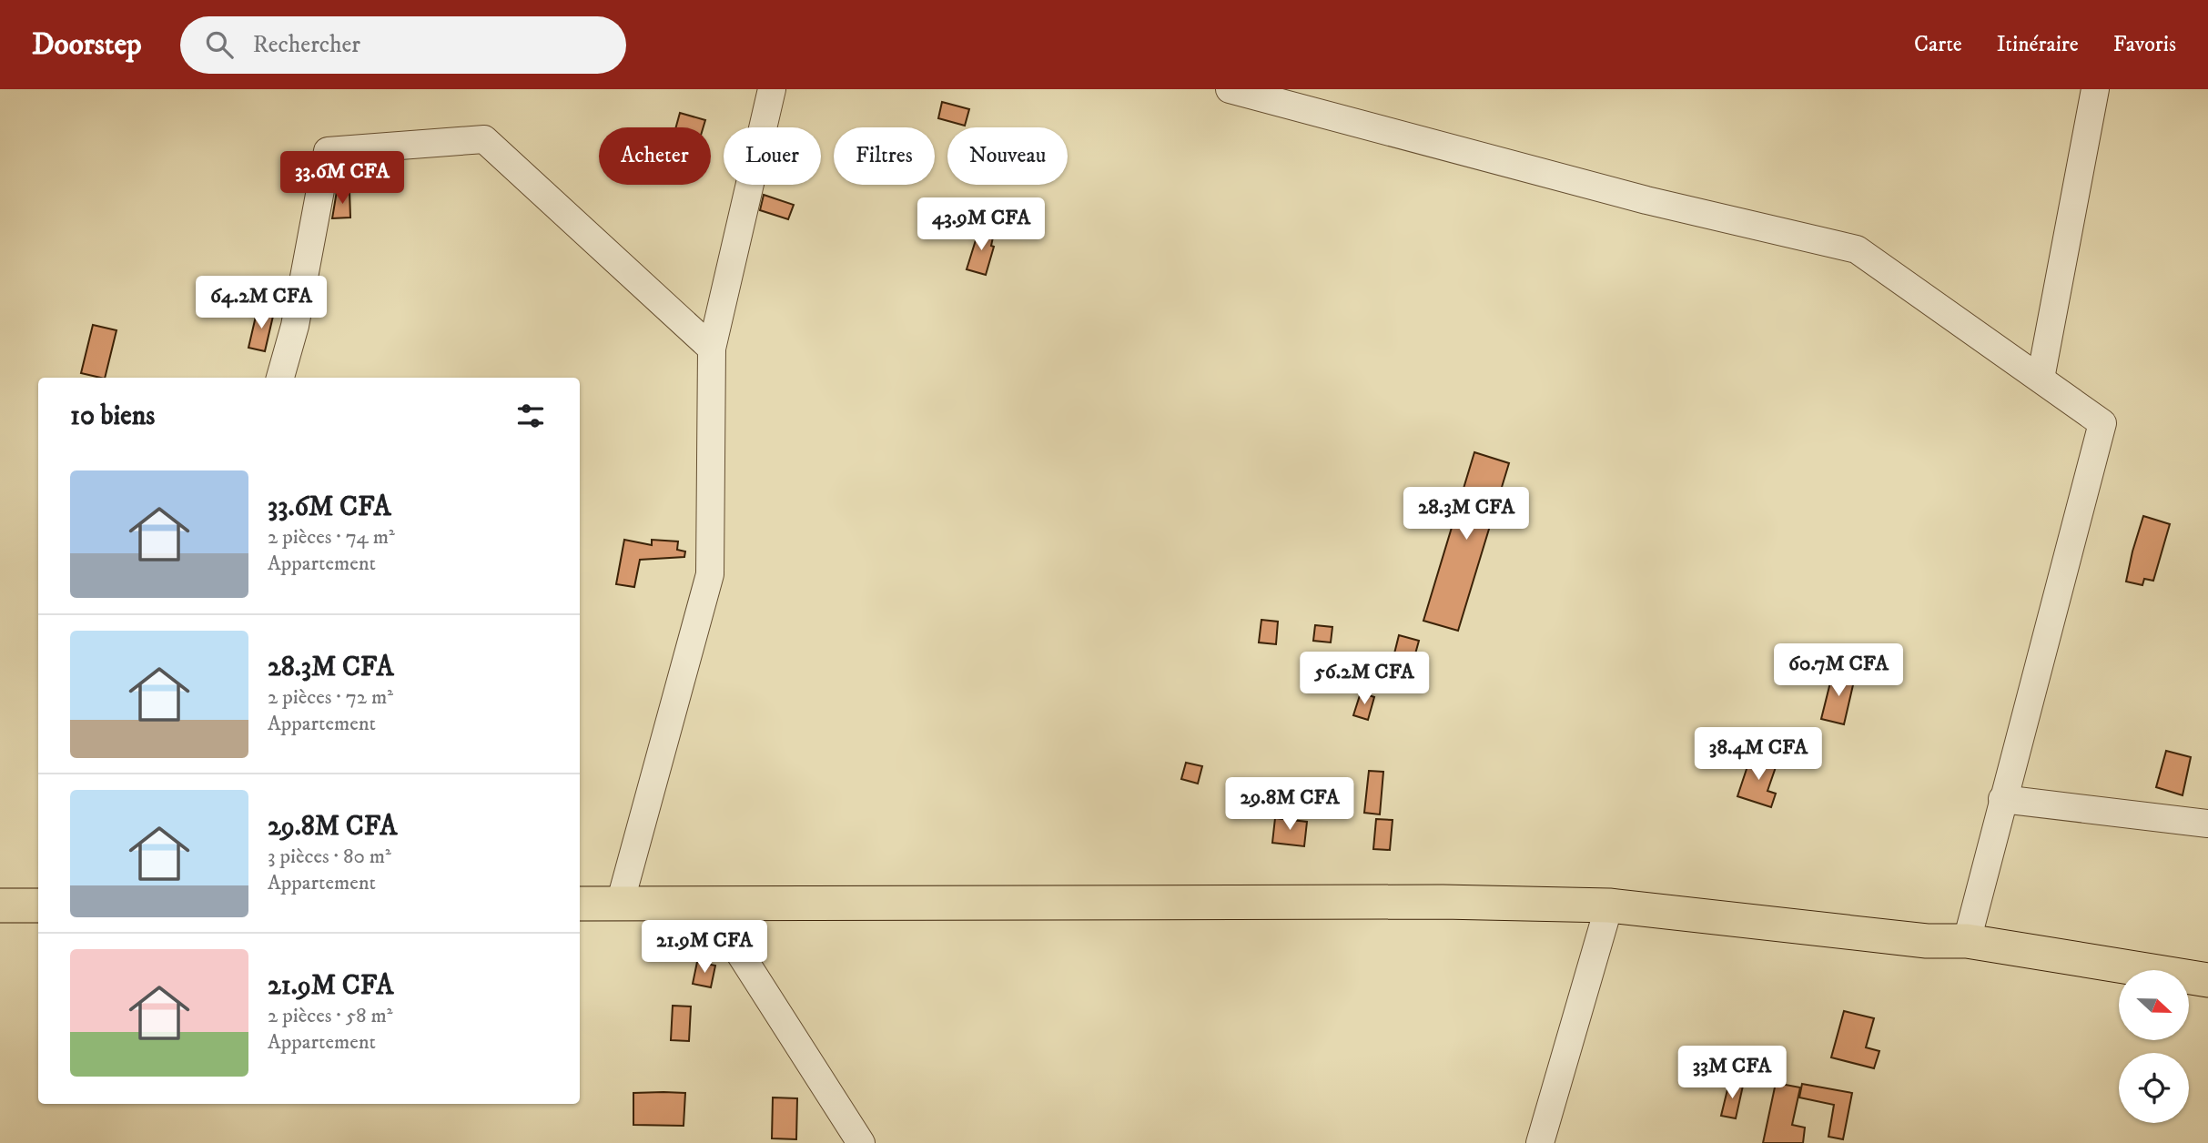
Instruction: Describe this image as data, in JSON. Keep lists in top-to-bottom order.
{
  "north": "right",
  "page": {
    "header": "Doorstep",
    "search": "Rechercher",
    "nav": ["Carte", "Itinéraire", "Favoris"],
    "chip": [
      "Acheter",
      "Louer",
      "Filtres",
      "Nouveau"
    ],
    "price": [
      "33.6M CFA",
      "43.9M CFA",
      "64.2M CFA",
      "28.3M CFA",
      "60.7M CFA",
      "56.2M CFA",
      "38.4M CFA",
      "29.8M CFA",
      "21.9M CFA",
      "33M CFA"
    ],
    "heading": "10 biens",
    "list": [
      {
        "name": "33.6M CFA",
        "note": "2 pièces · 74 m² · Appartement"
      },
      {
        "name": "28.3M CFA",
        "note": "2 pièces · 72 m² · Appartement"
      },
      {
        "name": "29.8M CFA",
        "note": "3 pièces · 80 m² · Appartement"
      },
      {
        "name": "21.9M CFA",
        "note": "2 pièces · 58 m² · Appartement"
      }
    ]
  }
}
